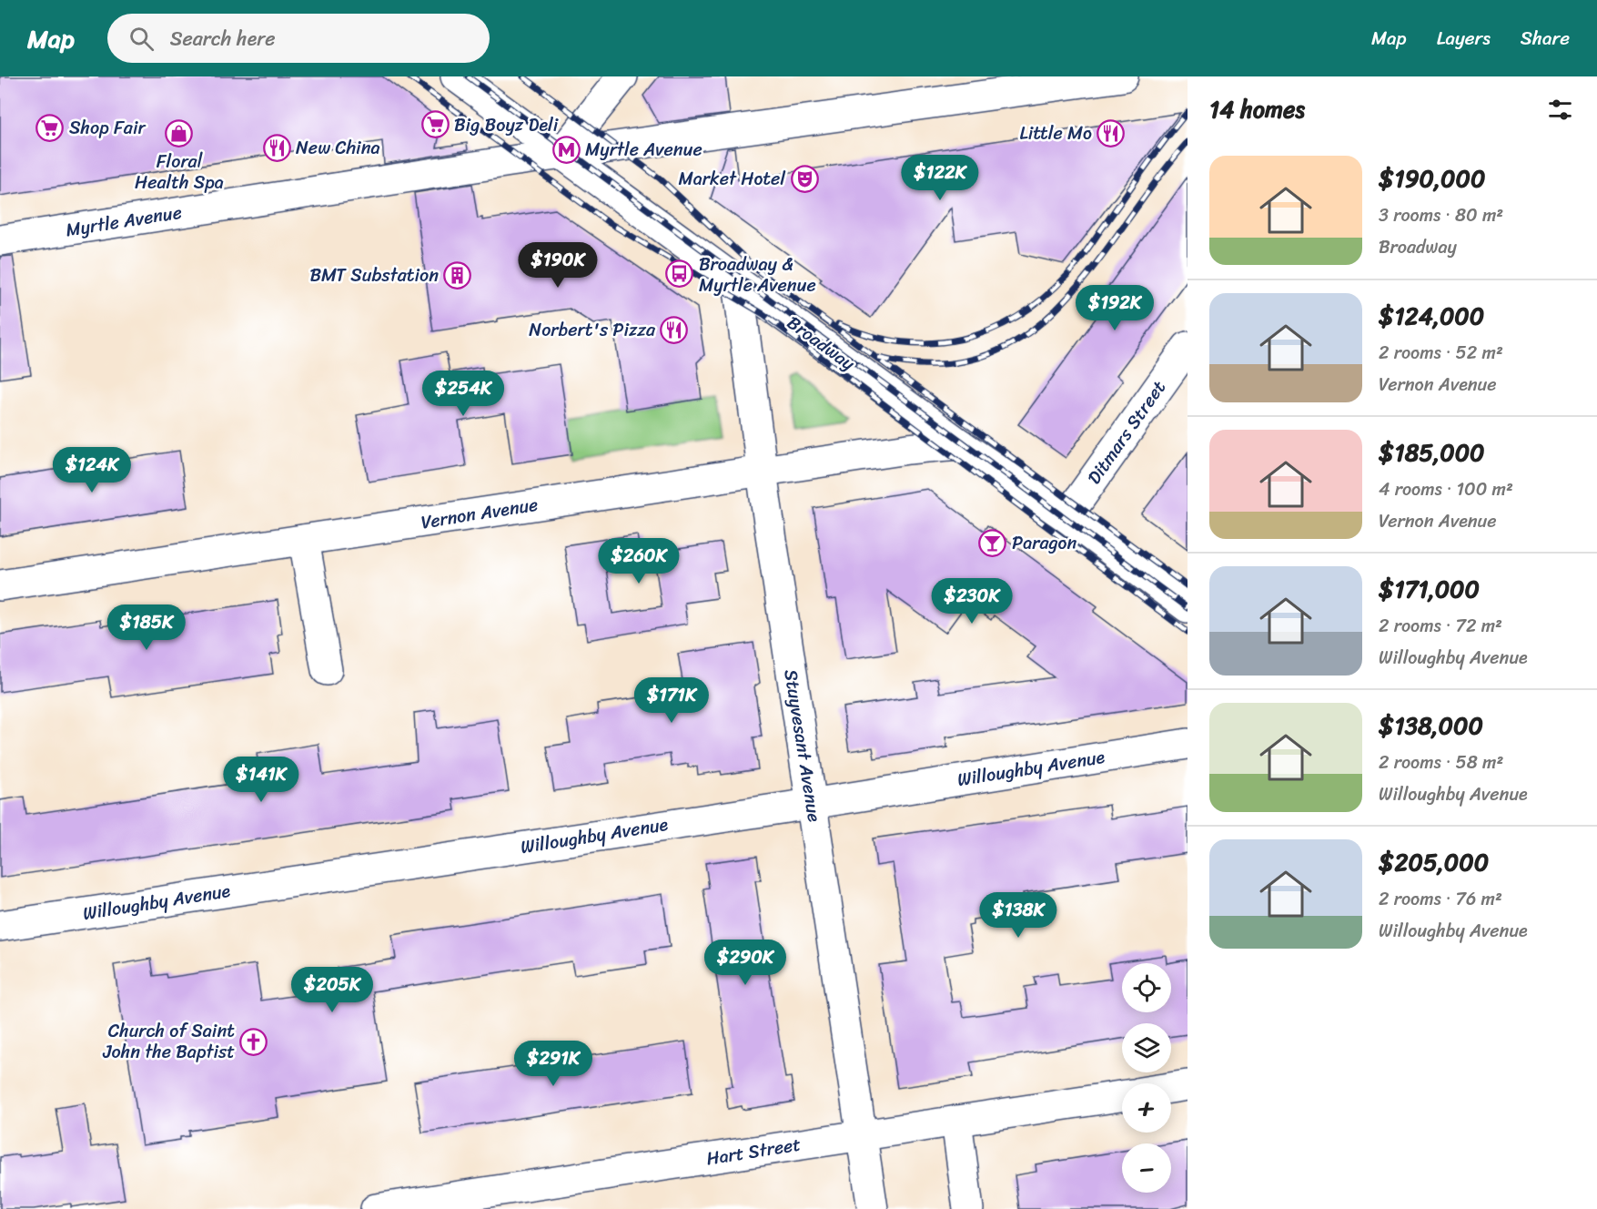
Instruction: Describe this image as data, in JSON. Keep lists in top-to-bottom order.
{
  "streets": {
    "street": [
      "Myrtle Avenue",
      "Broadway",
      "Ditmars Street",
      "Vernon Avenue",
      "Stuyvesant Avenue",
      "Willoughby Avenue",
      "Hart Street"
    ]
  },
  "crossings": [
    ["Myrtle Avenue", "Broadway"],
    ["Broadway", "Ditmars Street"],
    ["Broadway", "Vernon Avenue"],
    ["Broadway", "Stuyvesant Avenue"],
    ["Vernon Avenue", "Stuyvesant Avenue"],
    ["Stuyvesant Avenue", "Willoughby Avenue"],
    ["Stuyvesant Avenue", "Hart Street"]
  ],
  "places": {
    "supermarket": ["Big Boyz Deli", "Shop Fair"],
    "shop": ["Floral Health Spa"],
    "restaurant": ["Little Mo", "New China", "Norbert's Pizza"],
    "metro station": ["Myrtle Avenue"],
    "theatre": ["Market Hotel"],
    "bus stop": ["Broadway & Myrtle Avenue"],
    "building": ["BMT Substation"],
    "bar": ["Paragon"],
    "church": ["Church of Saint John the Baptist"]
  },
  "page": {
    "header": "Map",
    "search": "Search here",
    "nav": ["Map", "Layers", "Share"],
    "heading": "14 homes",
    "list": [
      {
        "name": "$190,000",
        "note": "3 rooms · 80 m² · Broadway"
      },
      {
        "name": "$124,000",
        "note": "2 rooms · 52 m² · Vernon Avenue"
      },
      {
        "name": "$185,000",
        "note": "4 rooms · 100 m² · Vernon Avenue"
      },
      {
        "name": "$171,000",
        "note": "2 rooms · 72 m² · Willoughby Avenue"
      },
      {
        "name": "$138,000",
        "note": "2 rooms · 58 m² · Willoughby Avenue"
      },
      {
        "name": "$205,000",
        "note": "2 rooms · 76 m² · Willoughby Avenue"
      }
    ],
    "price": [
      "$122K",
      "$190K",
      "$192K",
      "$254K",
      "$124K",
      "$260K",
      "$230K",
      "$185K",
      "$171K",
      "$141K",
      "$138K",
      "$290K",
      "$205K",
      "$291K"
    ],
    "map_buttons": ["+", "−"]
  }
}
